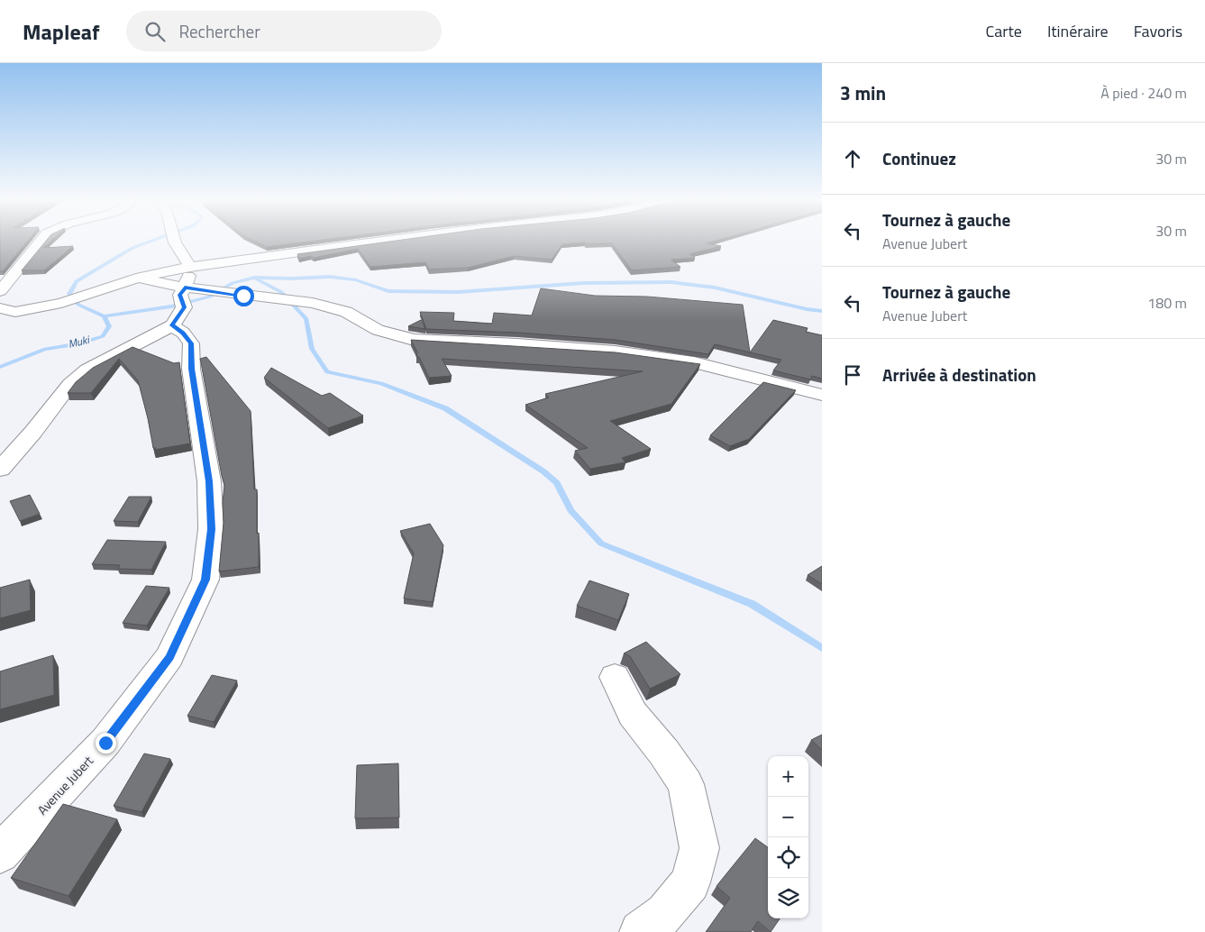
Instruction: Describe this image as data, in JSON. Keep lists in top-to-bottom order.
{
  "streets": {
    "street": ["Avenue Jubert"]
  },
  "water": ["Muki"],
  "page": {
    "header": "Mapleaf",
    "search": "Rechercher",
    "nav": ["Carte", "Itinéraire", "Favoris"],
    "heading": ["3 min", "À pied · 240 m"],
    "list": [
      ["Continuez", "30 m"],
      ["Tournez à gauche", "Avenue Jubert", "30 m"],
      ["Tournez à gauche", "Avenue Jubert", "180 m"],
      "Arrivée à destination"
    ],
    "map_buttons": ["+", "−"]
  }
}
